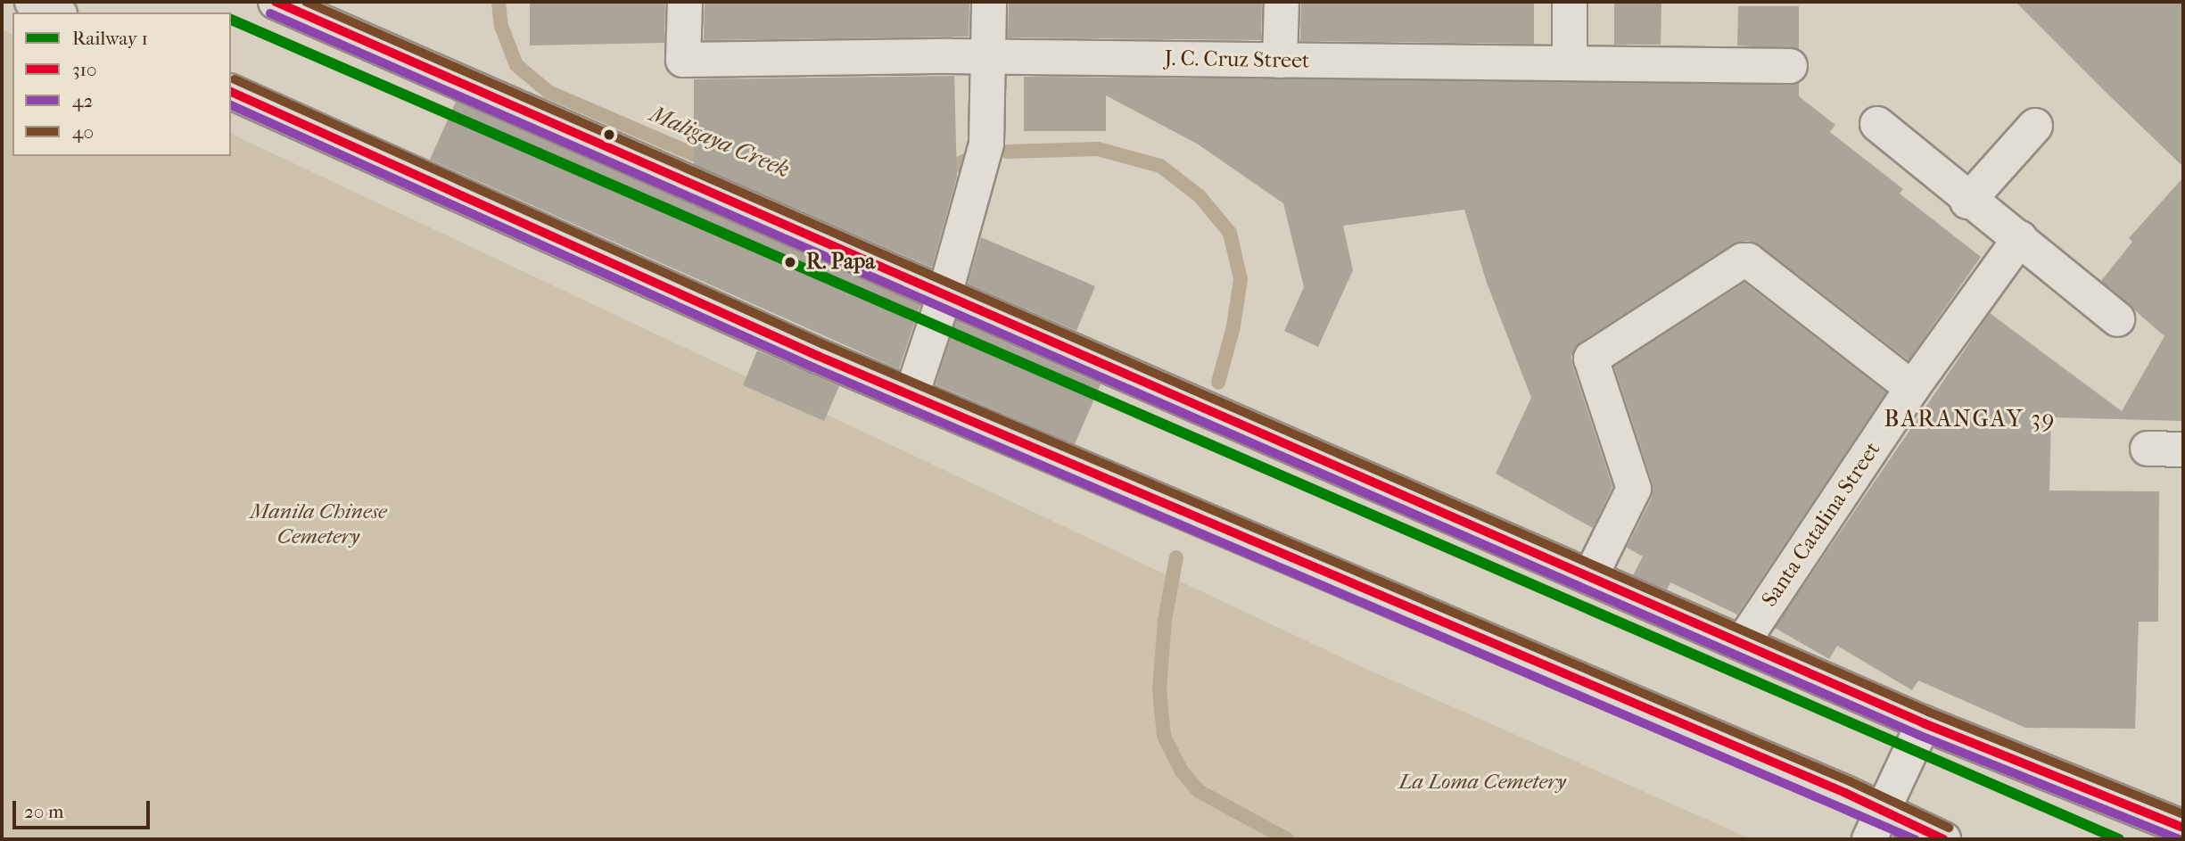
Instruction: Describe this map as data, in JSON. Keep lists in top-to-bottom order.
{
  "streets": {
    "street": ["J. C. Cruz Street", "Santa Catalina Street"]
  },
  "districts": ["BARANGAY 39"],
  "water": ["Maligaya Creek"],
  "parks": ["Manila Chinese Cemetery", "La Loma Cemetery"],
  "places": ["R. Papa"],
  "lines": [
    "transit line 310",
    "transit line 40",
    "transit line 42",
    "rail line 1"
  ],
  "legend": [
    "Railway 1",
    "310",
    "42",
    "40"
  ],
  "scale_bar": "20 m"
}
